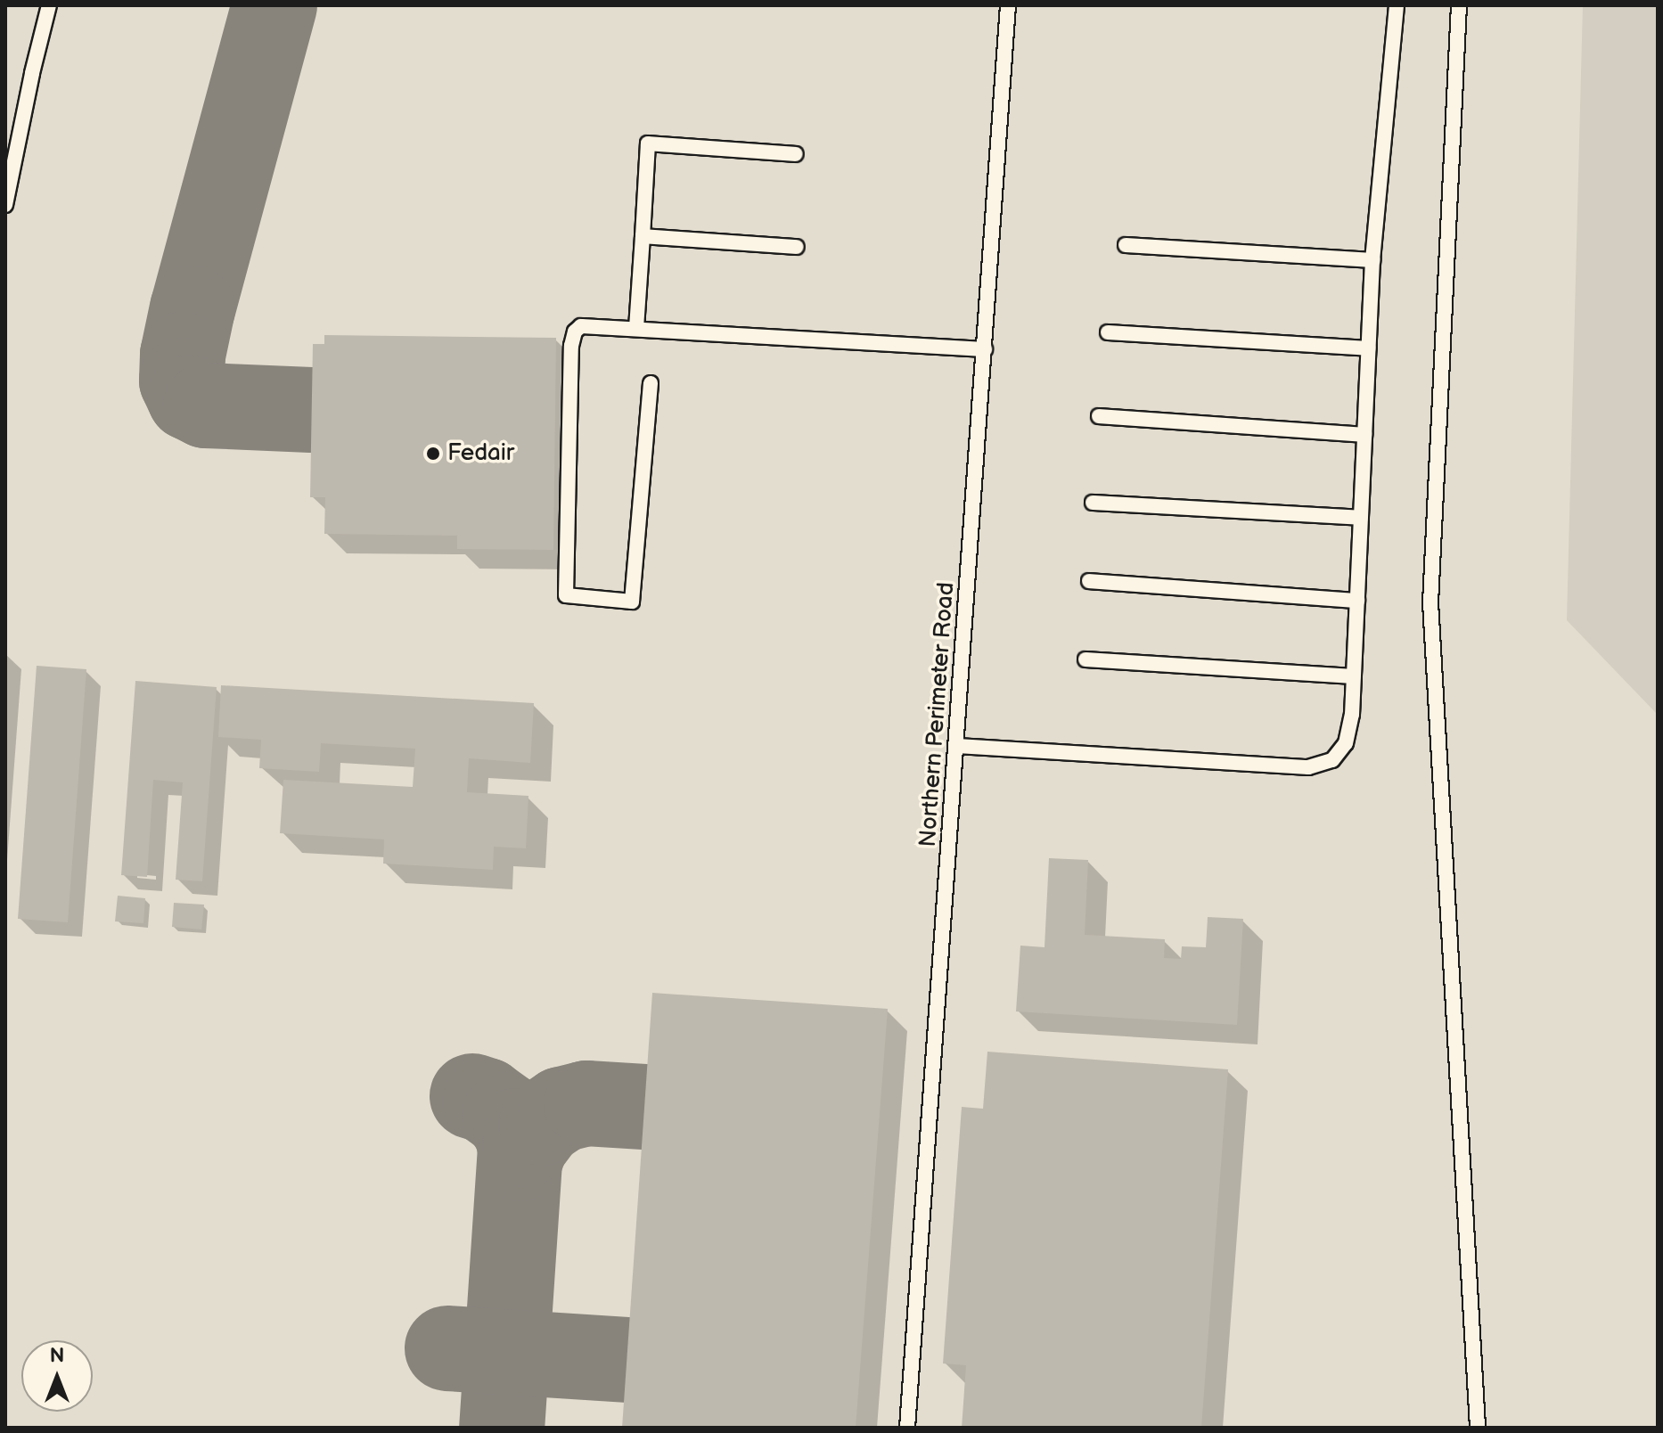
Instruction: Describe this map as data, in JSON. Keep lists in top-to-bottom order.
{
  "streets": {
    "lane": ["Northern Perimeter Road"]
  },
  "places": ["Fedair"],
  "north": "top"
}
